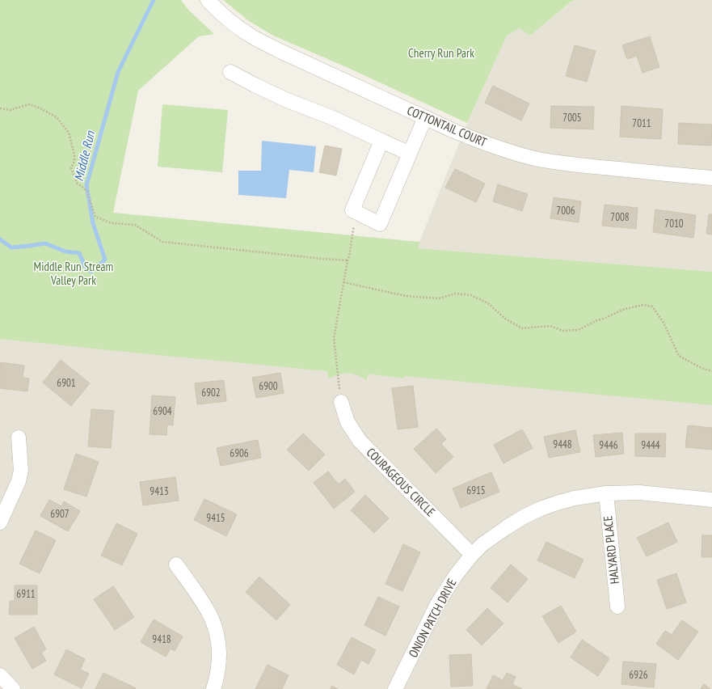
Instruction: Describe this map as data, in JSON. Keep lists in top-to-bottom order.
{
  "streets": {
    "street": [
      "COTTONTAIL COURT",
      "COURAGEOUS CIRCLE",
      "HALYARD PLACE",
      "ONION PATCH DRIVE"
    ]
  },
  "crossings": [
    ["COURAGEOUS CIRCLE", "ONION PATCH DRIVE"],
    ["HALYARD PLACE", "ONION PATCH DRIVE"]
  ],
  "water": ["Middle Run"],
  "parks": ["Cherry Run Park", "Middle Run Stream Valley Park"],
  "house_numbers": [
    "7005",
    "7011",
    "7006",
    "7008",
    "7010",
    "6901",
    "6900",
    "6902",
    "6904",
    "9448",
    "9446",
    "9444",
    "6906",
    "6915",
    "9413",
    "6907",
    "9415",
    "6911",
    "9418",
    "6926"
  ]
}
